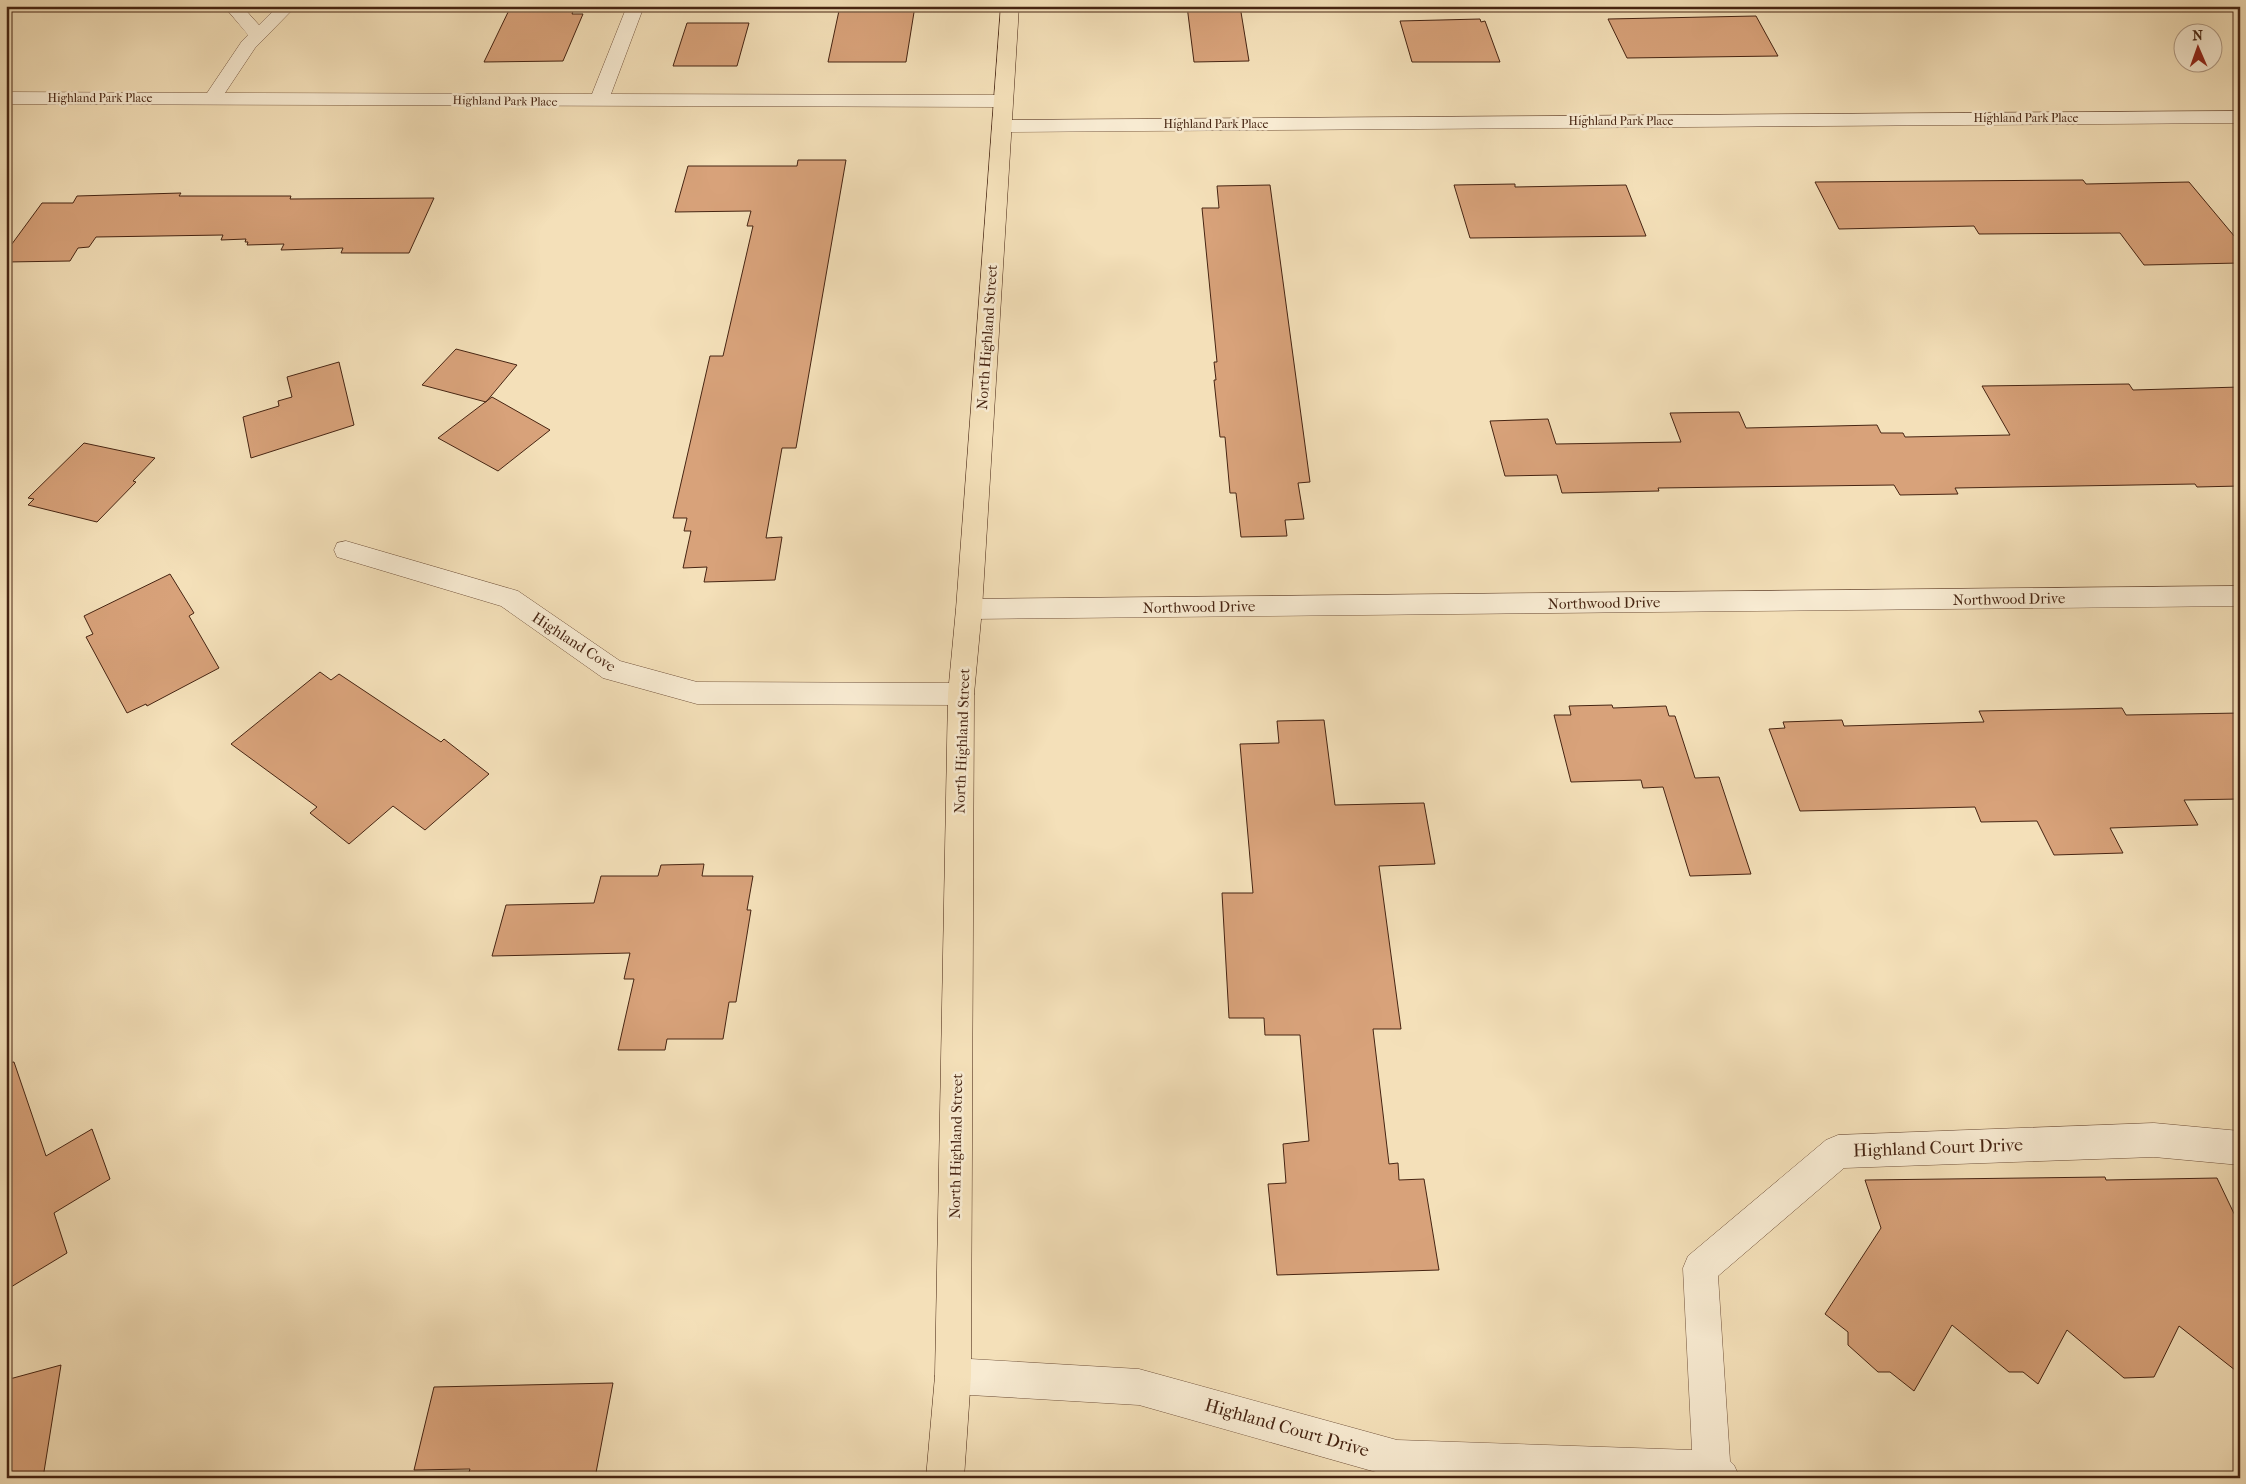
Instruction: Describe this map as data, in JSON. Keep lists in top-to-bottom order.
{
  "streets": {
    "main road": ["North Highland Street"],
    "street": [
      "Highland Park Place",
      "Northwood Drive",
      "Highland Cove",
      "Highland Court Drive"
    ]
  },
  "crossings": [
    ["Highland Park Place", "North Highland Street"],
    ["North Highland Street", "Northwood Drive"],
    ["North Highland Street", "Highland Cove"],
    ["North Highland Street", "Highland Court Drive"]
  ],
  "north": "top"
}
